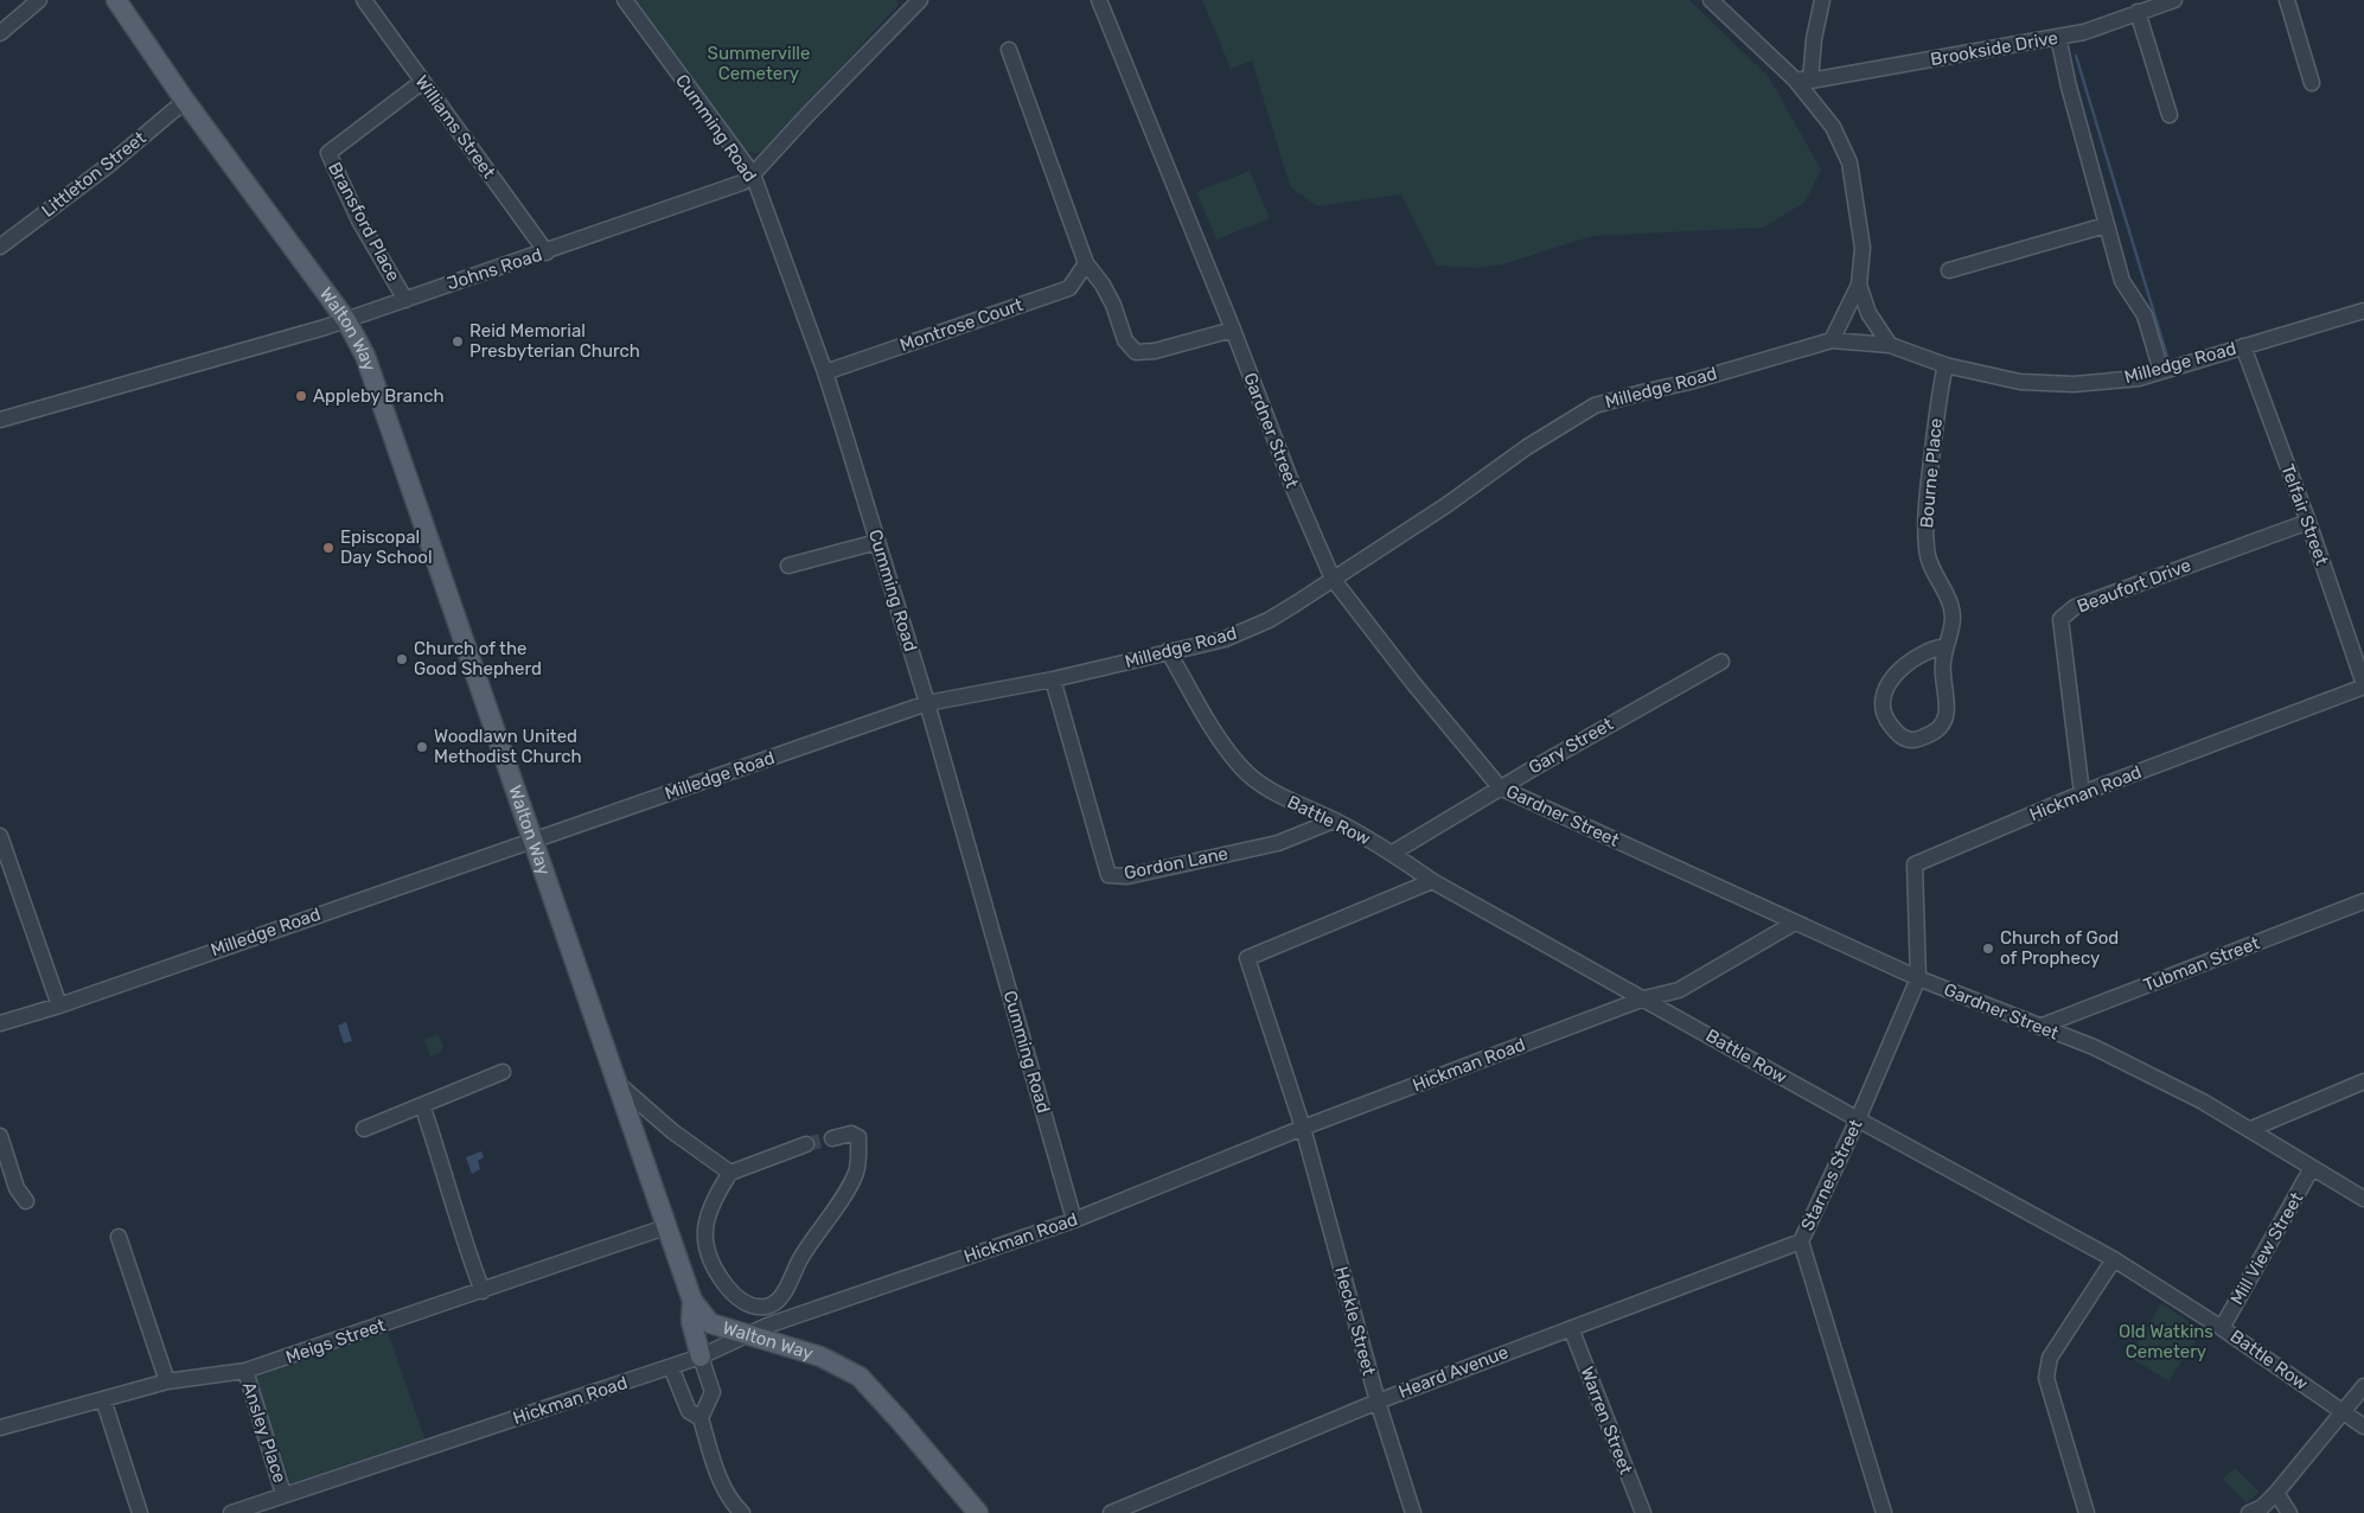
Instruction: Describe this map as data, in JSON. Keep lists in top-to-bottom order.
{
  "streets": {
    "main road": ["Walton Way"],
    "street": [
      "Brookside Drive",
      "Williams Street",
      "Cumming Road",
      "Littleton Street",
      "Bransford Place",
      "Johns Road",
      "Montrose Court",
      "Milledge Road",
      "Gardner Street",
      "Bourne Place",
      "Telfair Street",
      "Beaufort Drive",
      "Gary Street",
      "Hickman Road",
      "Battle Row",
      "Gordon Lane",
      "Tubman Street",
      "Starnes Street",
      "Mill View Street",
      "Heckle Street",
      "Meigs Street",
      "Heard Avenue",
      "Warren Street",
      "Ansley Place"
    ]
  },
  "crossings": [
    ["Williams Street", "Bransford Place"],
    ["Williams Street", "Johns Road"],
    ["Cumming Road", "Johns Road"],
    ["Cumming Road", "Montrose Court"],
    ["Cumming Road", "Milledge Road"],
    ["Cumming Road", "Hickman Road"],
    ["Littleton Street", "Walton Way"],
    ["Bransford Place", "Johns Road"],
    ["Johns Road", "Walton Way"],
    ["Walton Way", "Milledge Road"],
    ["Walton Way", "Hickman Road"],
    ["Walton Way", "Meigs Street"],
    ["Milledge Road", "Gardner Street"],
    ["Milledge Road", "Bourne Place"],
    ["Milledge Road", "Telfair Street"],
    ["Milledge Road", "Battle Row"],
    ["Milledge Road", "Gordon Lane"],
    ["Gardner Street", "Gary Street"],
    ["Gardner Street", "Hickman Road"],
    ["Gardner Street", "Tubman Street"],
    ["Gardner Street", "Starnes Street"],
    ["Gardner Street", "Mill View Street"],
    ["Telfair Street", "Beaufort Drive"],
    ["Telfair Street", "Hickman Road"],
    ["Beaufort Drive", "Hickman Road"],
    ["Gary Street", "Battle Row"],
    ["Hickman Road", "Battle Row"],
    ["Hickman Road", "Starnes Street"],
    ["Hickman Road", "Heckle Street"],
    ["Hickman Road", "Ansley Place"],
    ["Battle Row", "Gordon Lane"],
    ["Battle Row", "Starnes Street"],
    ["Battle Row", "Mill View Street"],
    ["Starnes Street", "Heard Avenue"],
    ["Heckle Street", "Heard Avenue"],
    ["Meigs Street", "Ansley Place"],
    ["Heard Avenue", "Warren Street"]
  ],
  "parks": ["Summerville Cemetery", "Old Watkins Cemetery"],
  "places": [
    "Reid Memorial Presbyterian Church",
    "Appleby Branch",
    "Episcopal Day School",
    "Church of the Good Shepherd",
    "Woodlawn United Methodist Church",
    "Church of God of Prophecy"
  ]
}
